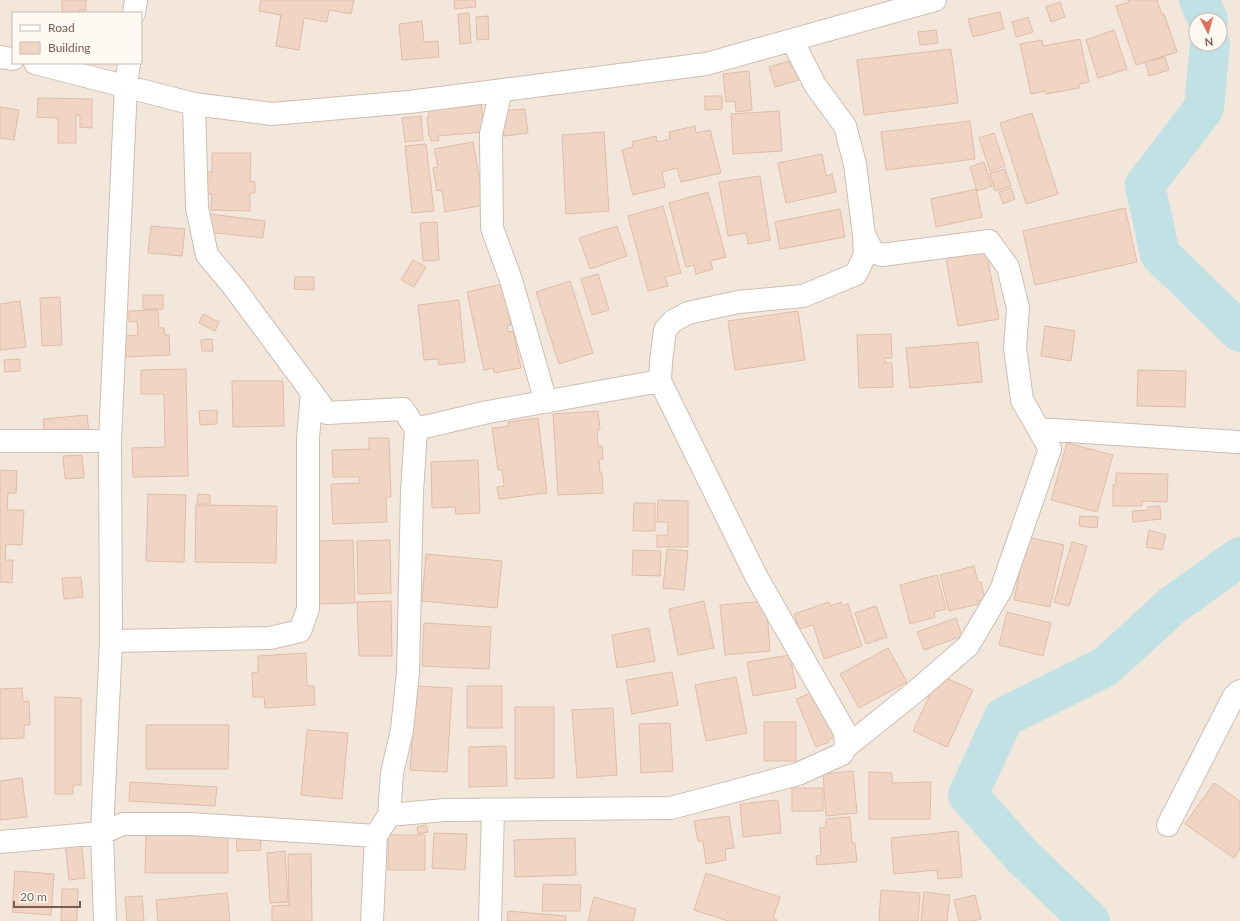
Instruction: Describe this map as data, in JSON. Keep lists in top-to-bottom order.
{
  "legend": ["Road", "Building"],
  "scale_bar": "20 m",
  "north": "bottom"
}
